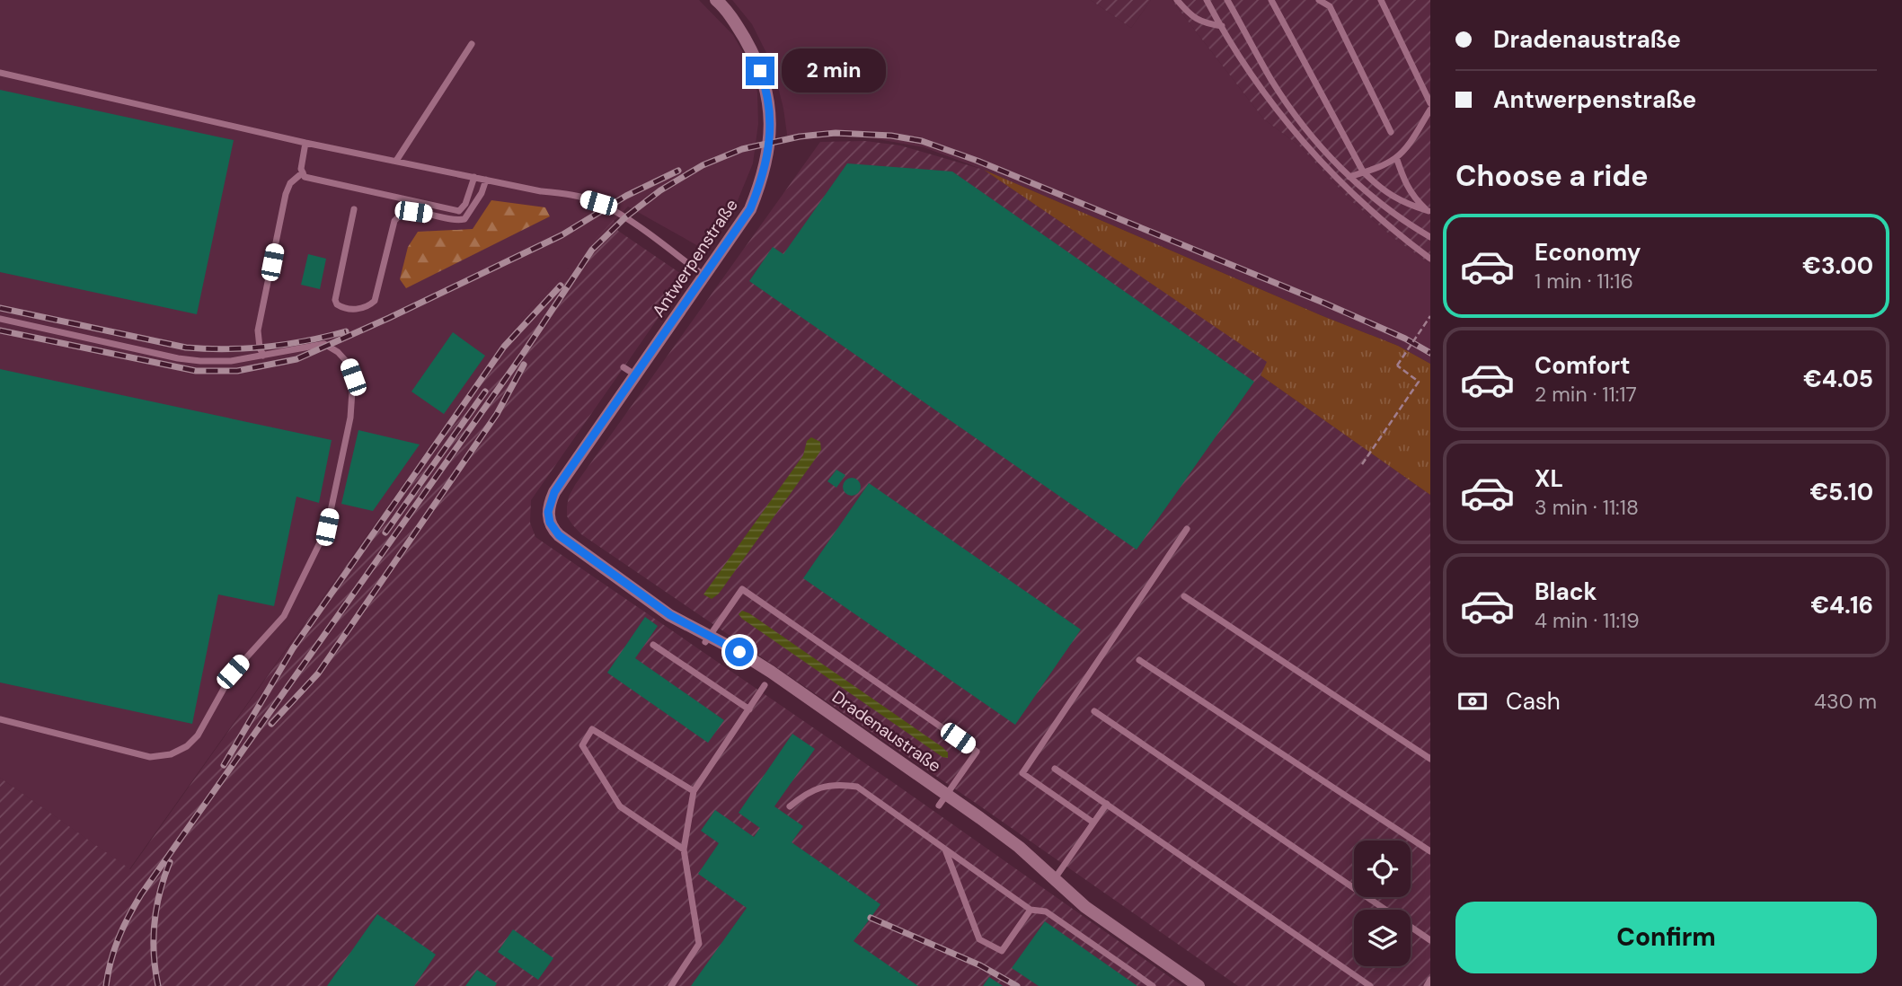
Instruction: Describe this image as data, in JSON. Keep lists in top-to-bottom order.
{
  "streets": {
    "street": ["Antwerpenstraße", "Dradenaustraße"]
  },
  "crossings": [
    ["Antwerpenstraße", "Dradenaustraße"]
  ],
  "page": {
    "banner": ["Dradenaustraße", "Antwerpenstraße"],
    "bubble": "2 min",
    "heading": "Choose a ride",
    "list": [
      {
        "name": "Economy",
        "note": "1 min · 11:16",
        "value": "€3.00"
      },
      {
        "name": "Comfort",
        "note": "2 min · 11:17",
        "value": "€4.05"
      },
      {
        "name": "XL",
        "note": "3 min · 11:18",
        "value": "€5.10"
      },
      {
        "name": "Black",
        "note": "4 min · 11:19",
        "value": "€4.16"
      }
    ],
    "pay": ["Cash", "430 m"],
    "buttons": "Confirm"
  }
}
